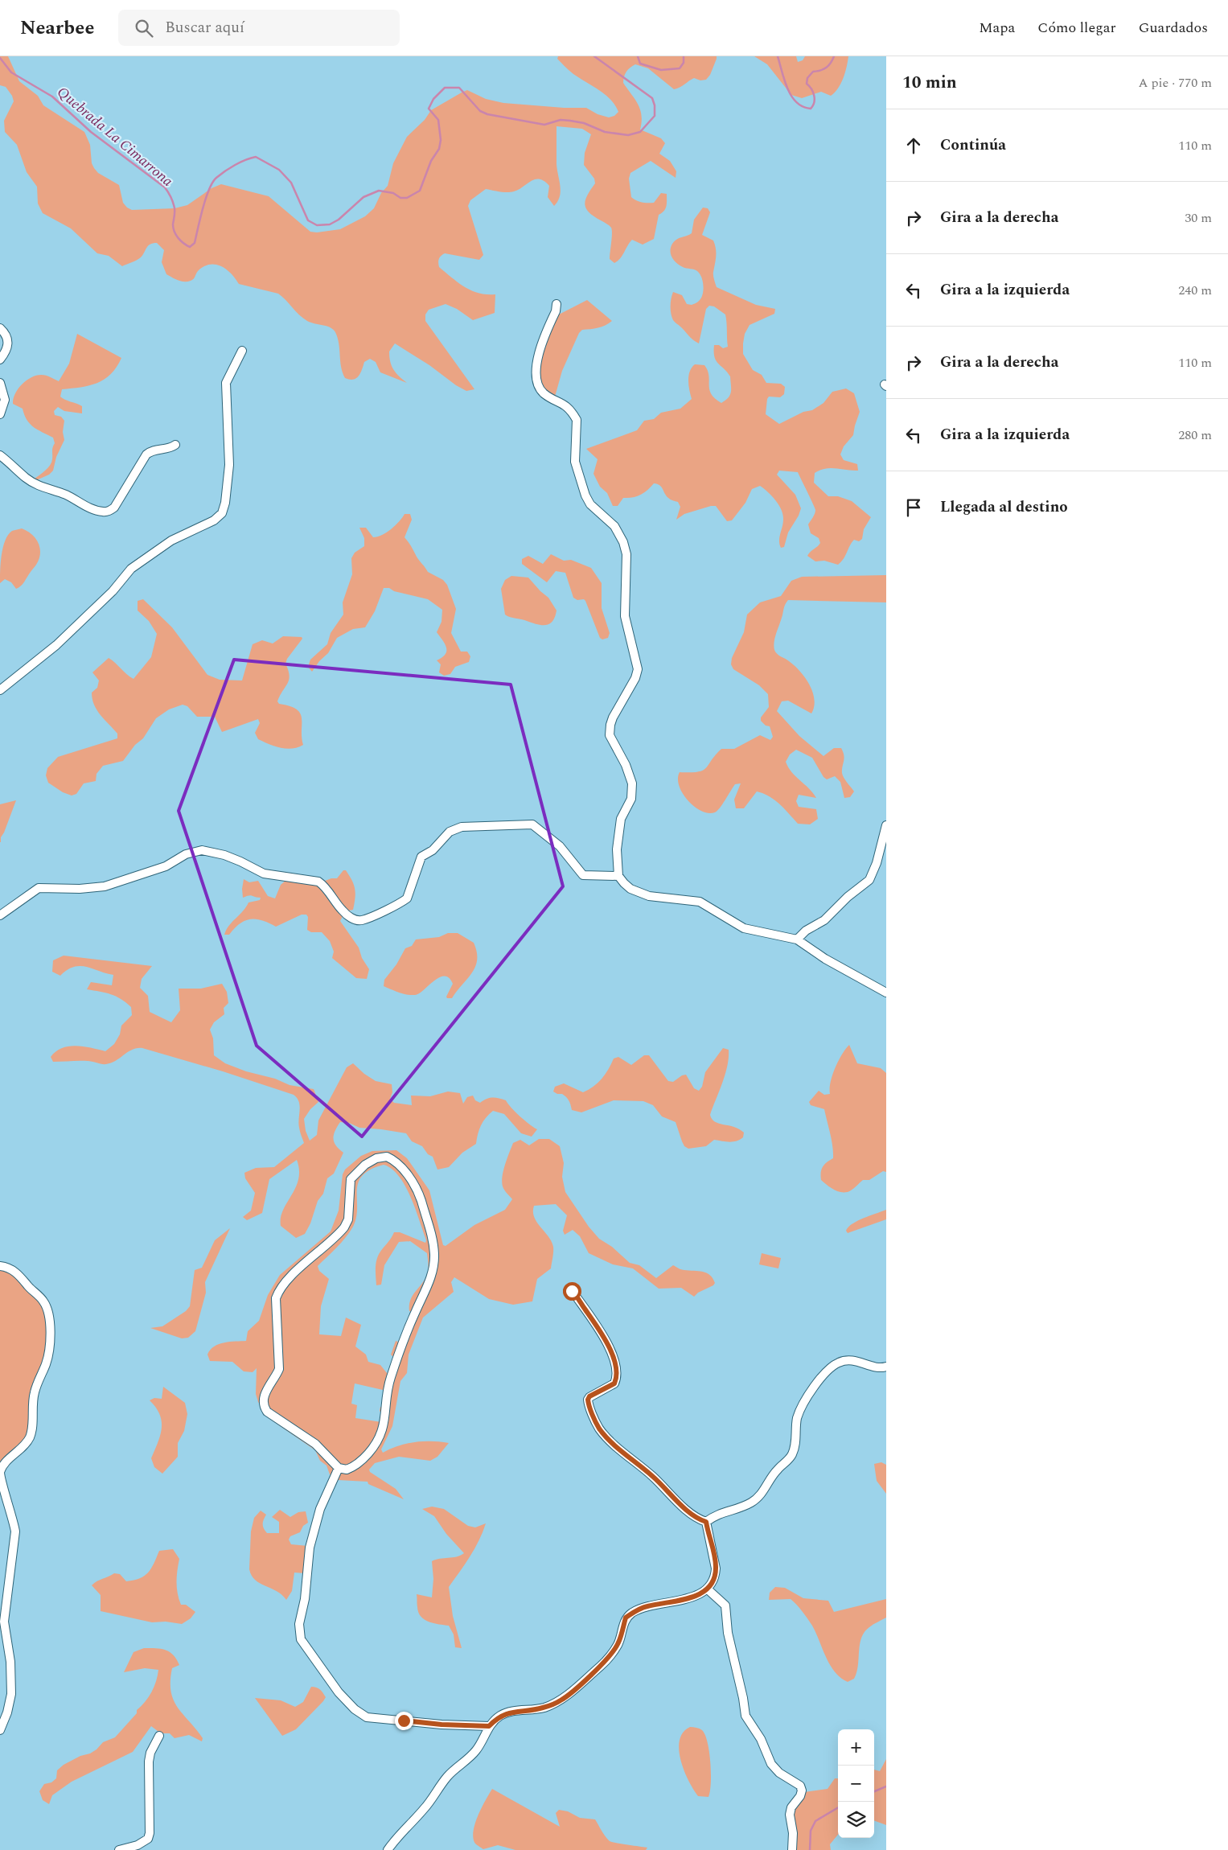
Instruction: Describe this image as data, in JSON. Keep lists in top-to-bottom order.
{
  "water": ["Quebrada La Cimarrona"],
  "page": {
    "header": "Nearbee",
    "search": "Buscar aquí",
    "nav": ["Mapa", "Cómo llegar", "Guardados"],
    "heading": ["10 min", "A pie · 770 m"],
    "list": [
      ["Continúa", "110 m"],
      ["Gira a la derecha", "30 m"],
      ["Gira a la izquierda", "240 m"],
      ["Gira a la derecha", "110 m"],
      ["Gira a la izquierda", "280 m"],
      "Llegada al destino"
    ],
    "map_buttons": ["+", "−"]
  }
}
